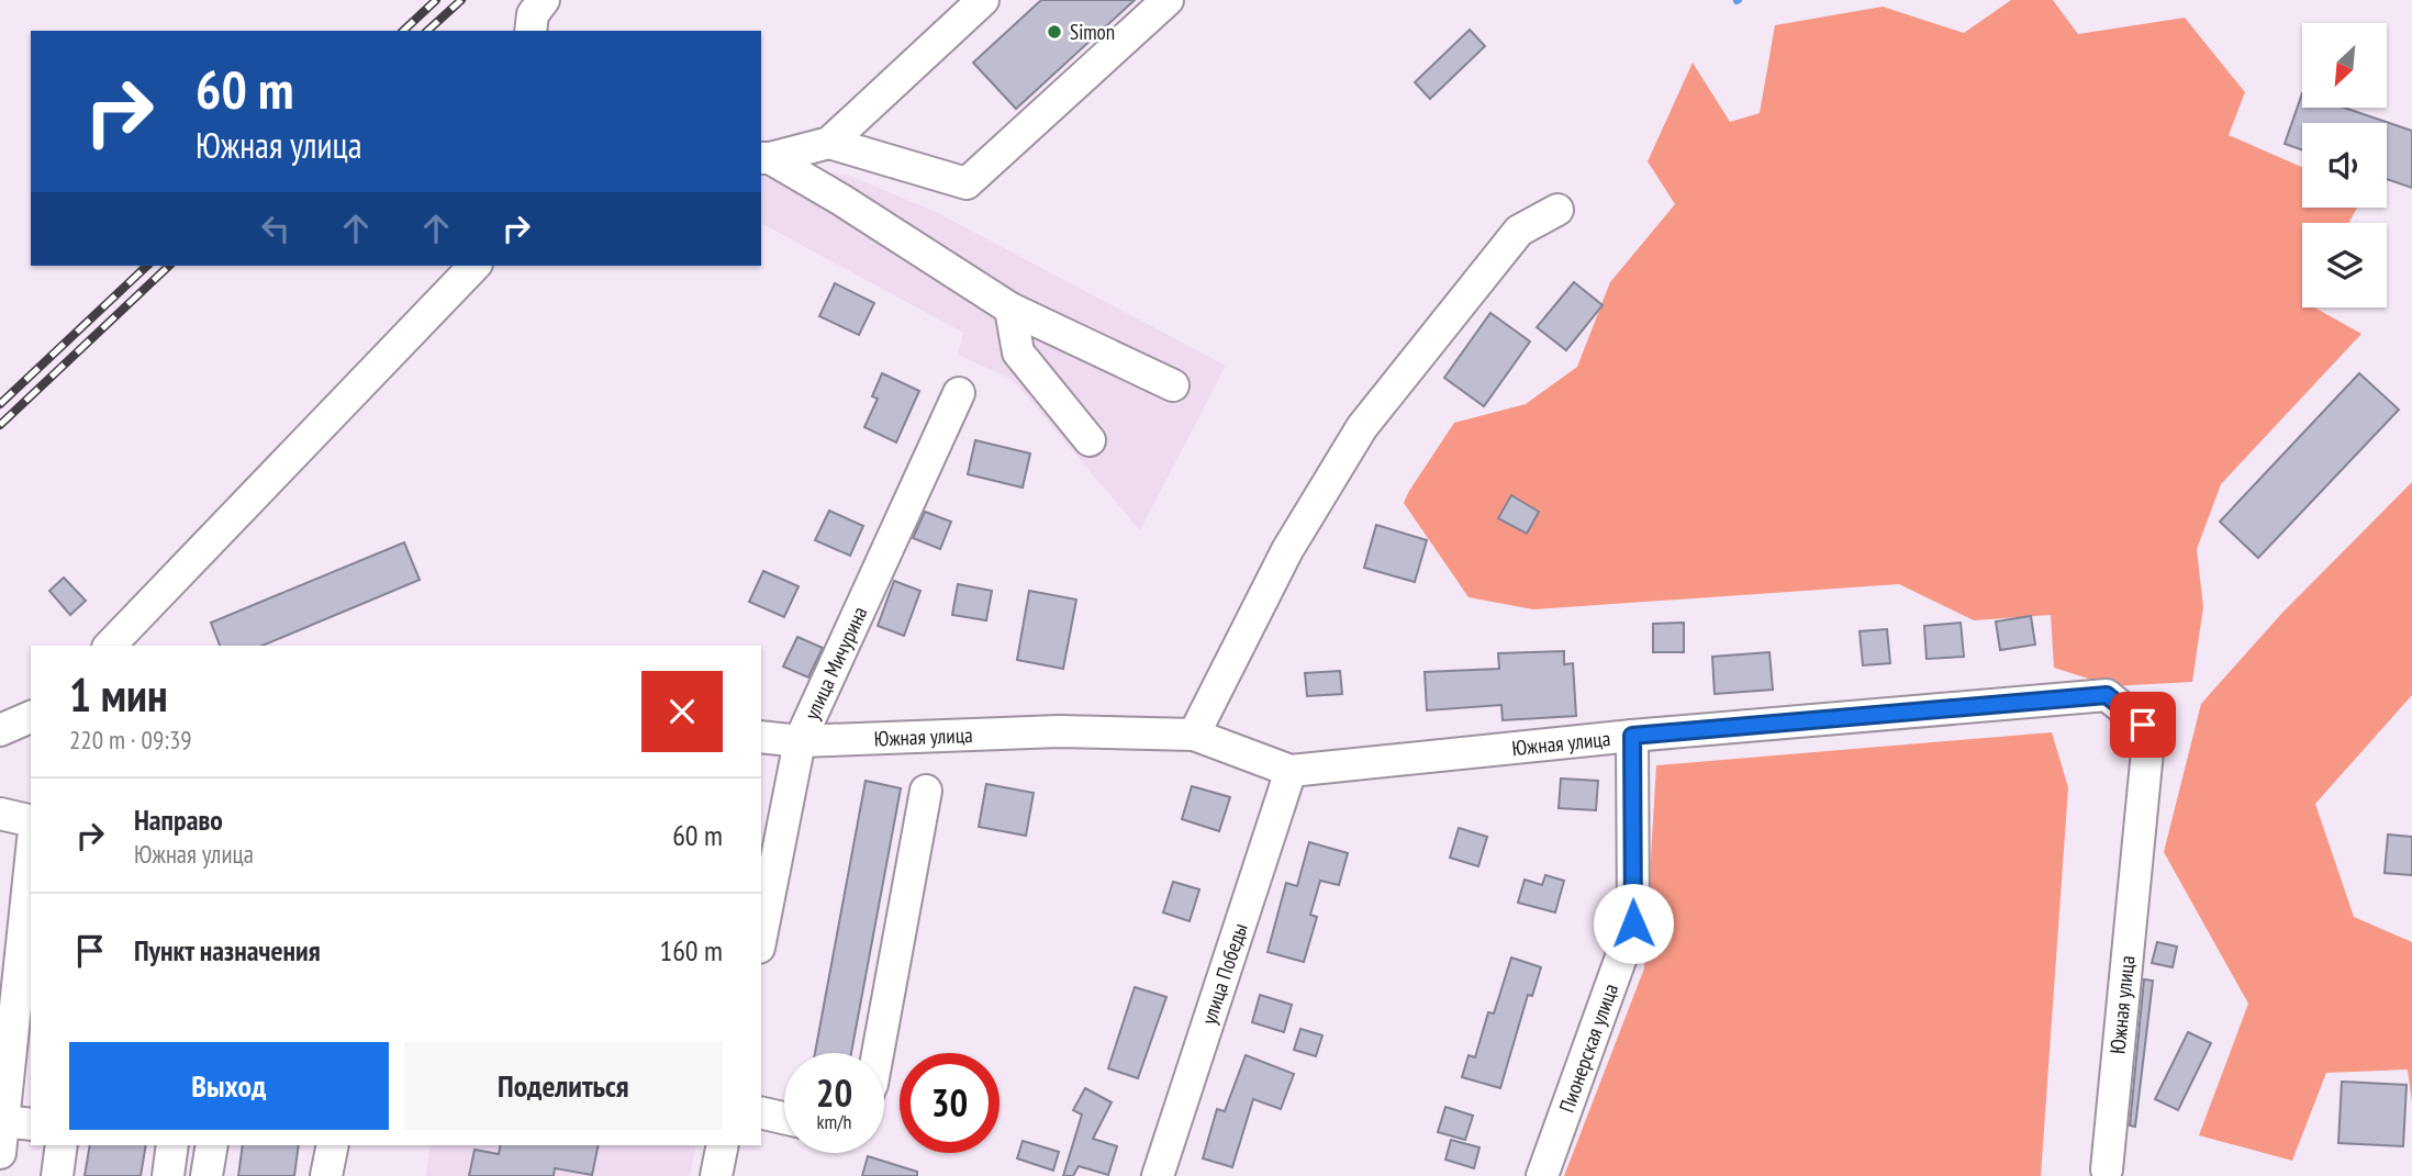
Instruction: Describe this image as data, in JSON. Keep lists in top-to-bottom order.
{
  "streets": {
    "street": [
      "улица Мичурина",
      "Южная улица",
      "улица Победы",
      "Пионерская улица"
    ]
  },
  "crossings": [
    ["улица Мичурина", "Южная улица"],
    ["Южная улица", "улица Победы"],
    ["Южная улица", "Пионерская улица"]
  ],
  "places": ["Simon"],
  "north": "bottom left",
  "page": {
    "turn": ["60 m", "Южная улица"],
    "heading": ["1 мин", "220 m · 09:39"],
    "list": [
      {
        "name": "Направо",
        "note": "Южная улица",
        "value": "60 m"
      },
      {
        "name": "Пункт назначения",
        "value": "160 m"
      }
    ],
    "buttons": ["Выход", "Поделиться"],
    "speed": "20 km/h",
    "limit": "30"
  }
}
